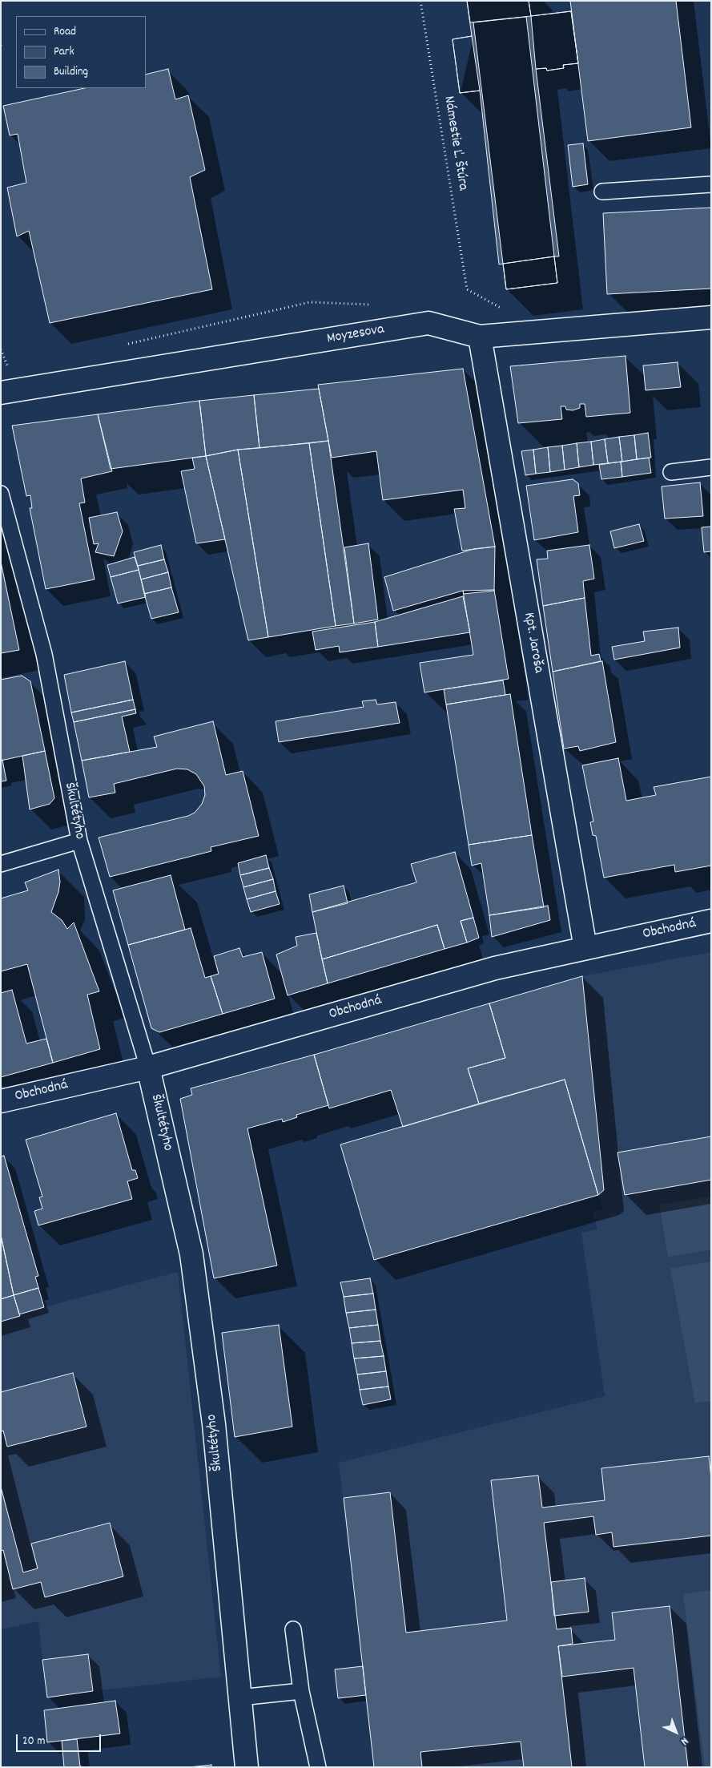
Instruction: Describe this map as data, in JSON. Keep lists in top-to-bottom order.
{
  "streets": {
    "street": [
      "Moyzesova",
      "Kpt. Jaroša",
      "Škultétyho",
      "Obchodná"
    ],
    "path": ["Námestie Ľ. Štúra"]
  },
  "crossings": [
    ["Moyzesova", "Kpt. Jaroša"],
    ["Kpt. Jaroša", "Obchodná"],
    ["Škultétyho", "Obchodná"]
  ],
  "legend": ["Road", "Park", "Building"],
  "scale_bar": "20 m",
  "north": "bottom right"
}
